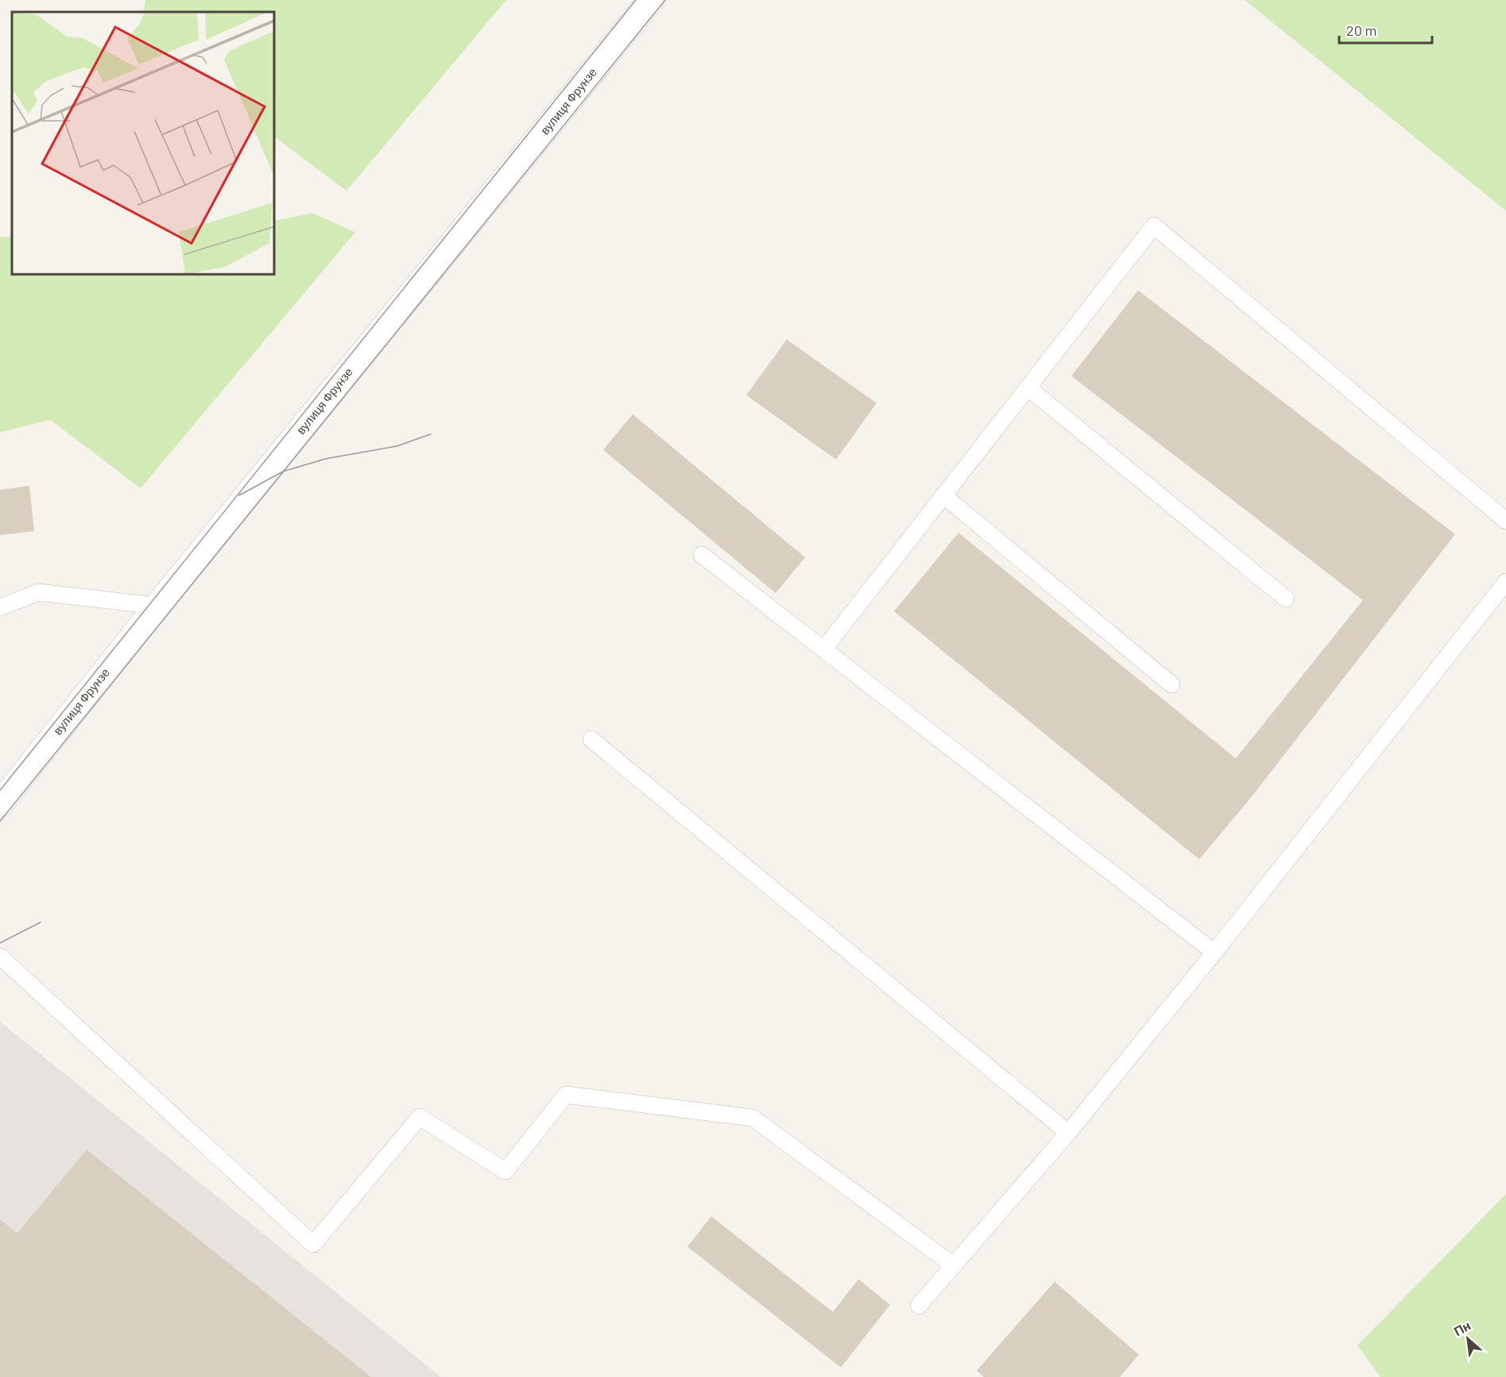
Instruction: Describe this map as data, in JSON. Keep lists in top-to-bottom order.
{
  "streets": {
    "street": ["вулиця Фрунзе"]
  },
  "scale_bar": "20 m",
  "north": "top left"
}
